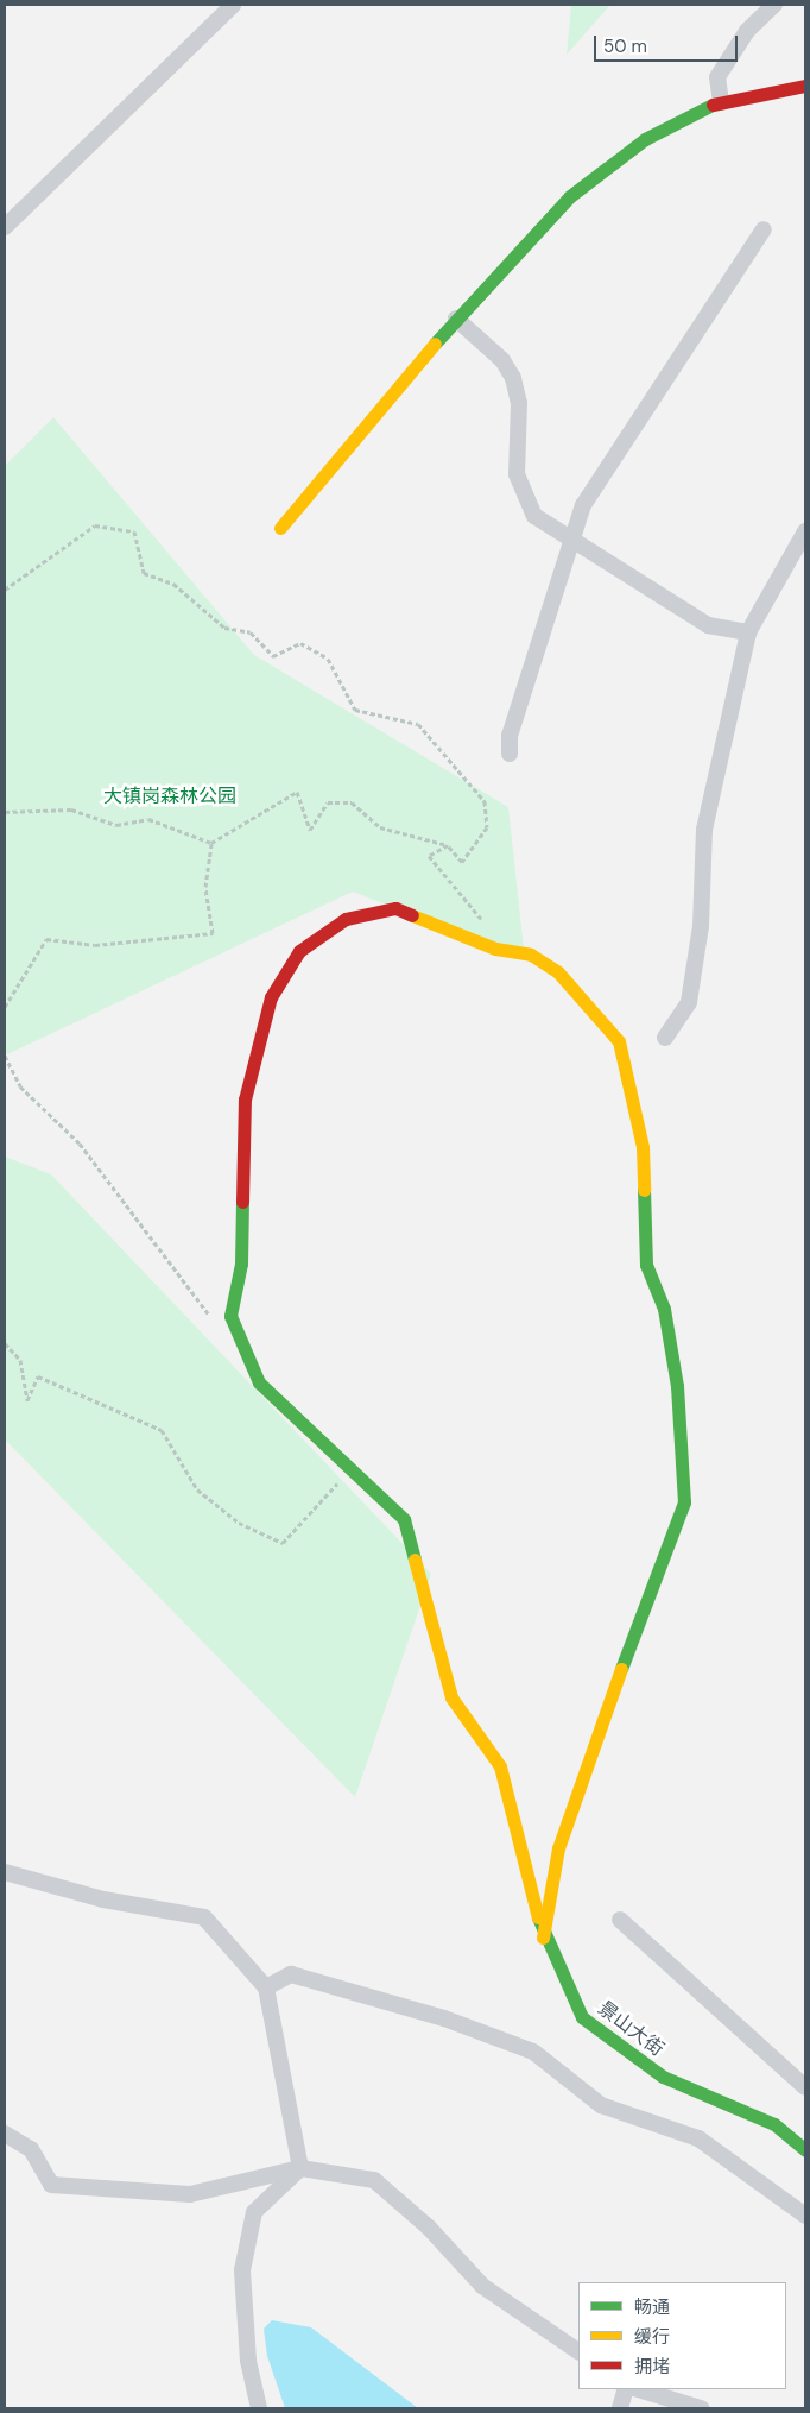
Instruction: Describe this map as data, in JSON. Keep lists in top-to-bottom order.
{
  "streets": {
    "street": ["景山大街"]
  },
  "parks": ["大镇岗森林公园"],
  "legend": ["畅通", "缓行", "拥堵"],
  "scale_bar": "50 m"
}
